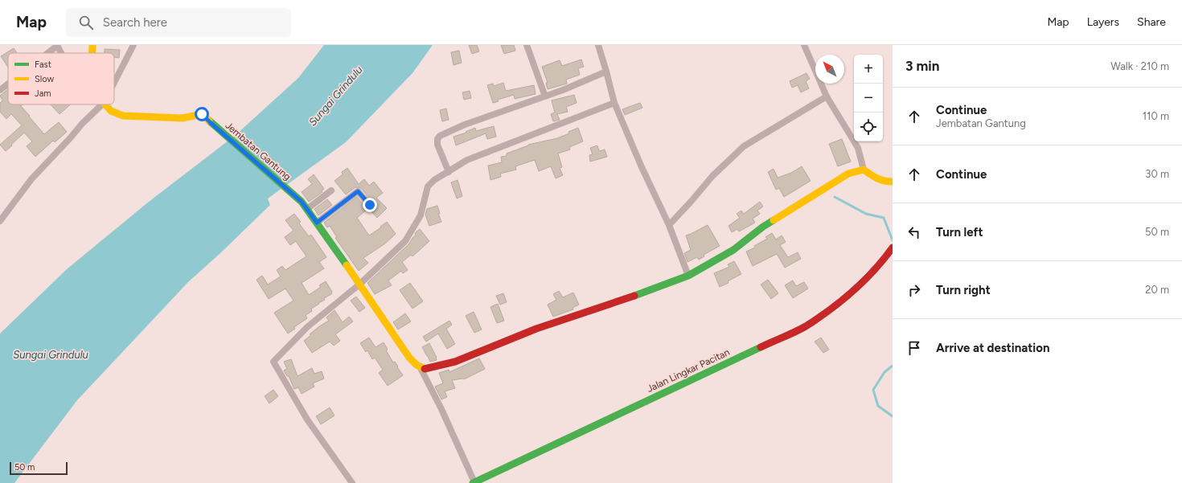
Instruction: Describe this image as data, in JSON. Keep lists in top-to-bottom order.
{
  "streets": {
    "main road": ["Jembatan Gantung", "Jalan Lingkar Pacitan"]
  },
  "water": ["Sungai Grindulu"],
  "legend": ["Fast", "Slow", "Jam"],
  "scale_bar": "50 m",
  "north": "top left",
  "page": {
    "header": "Map",
    "search": "Search here",
    "nav": ["Map", "Layers", "Share"],
    "heading": ["3 min", "Walk · 210 m"],
    "map_buttons": ["+", "−"],
    "list": [
      ["Continue", "Jembatan Gantung", "110 m"],
      ["Continue", "30 m"],
      ["Turn left", "50 m"],
      ["Turn right", "20 m"],
      "Arrive at destination"
    ],
    "scale": "50 m"
  }
}
